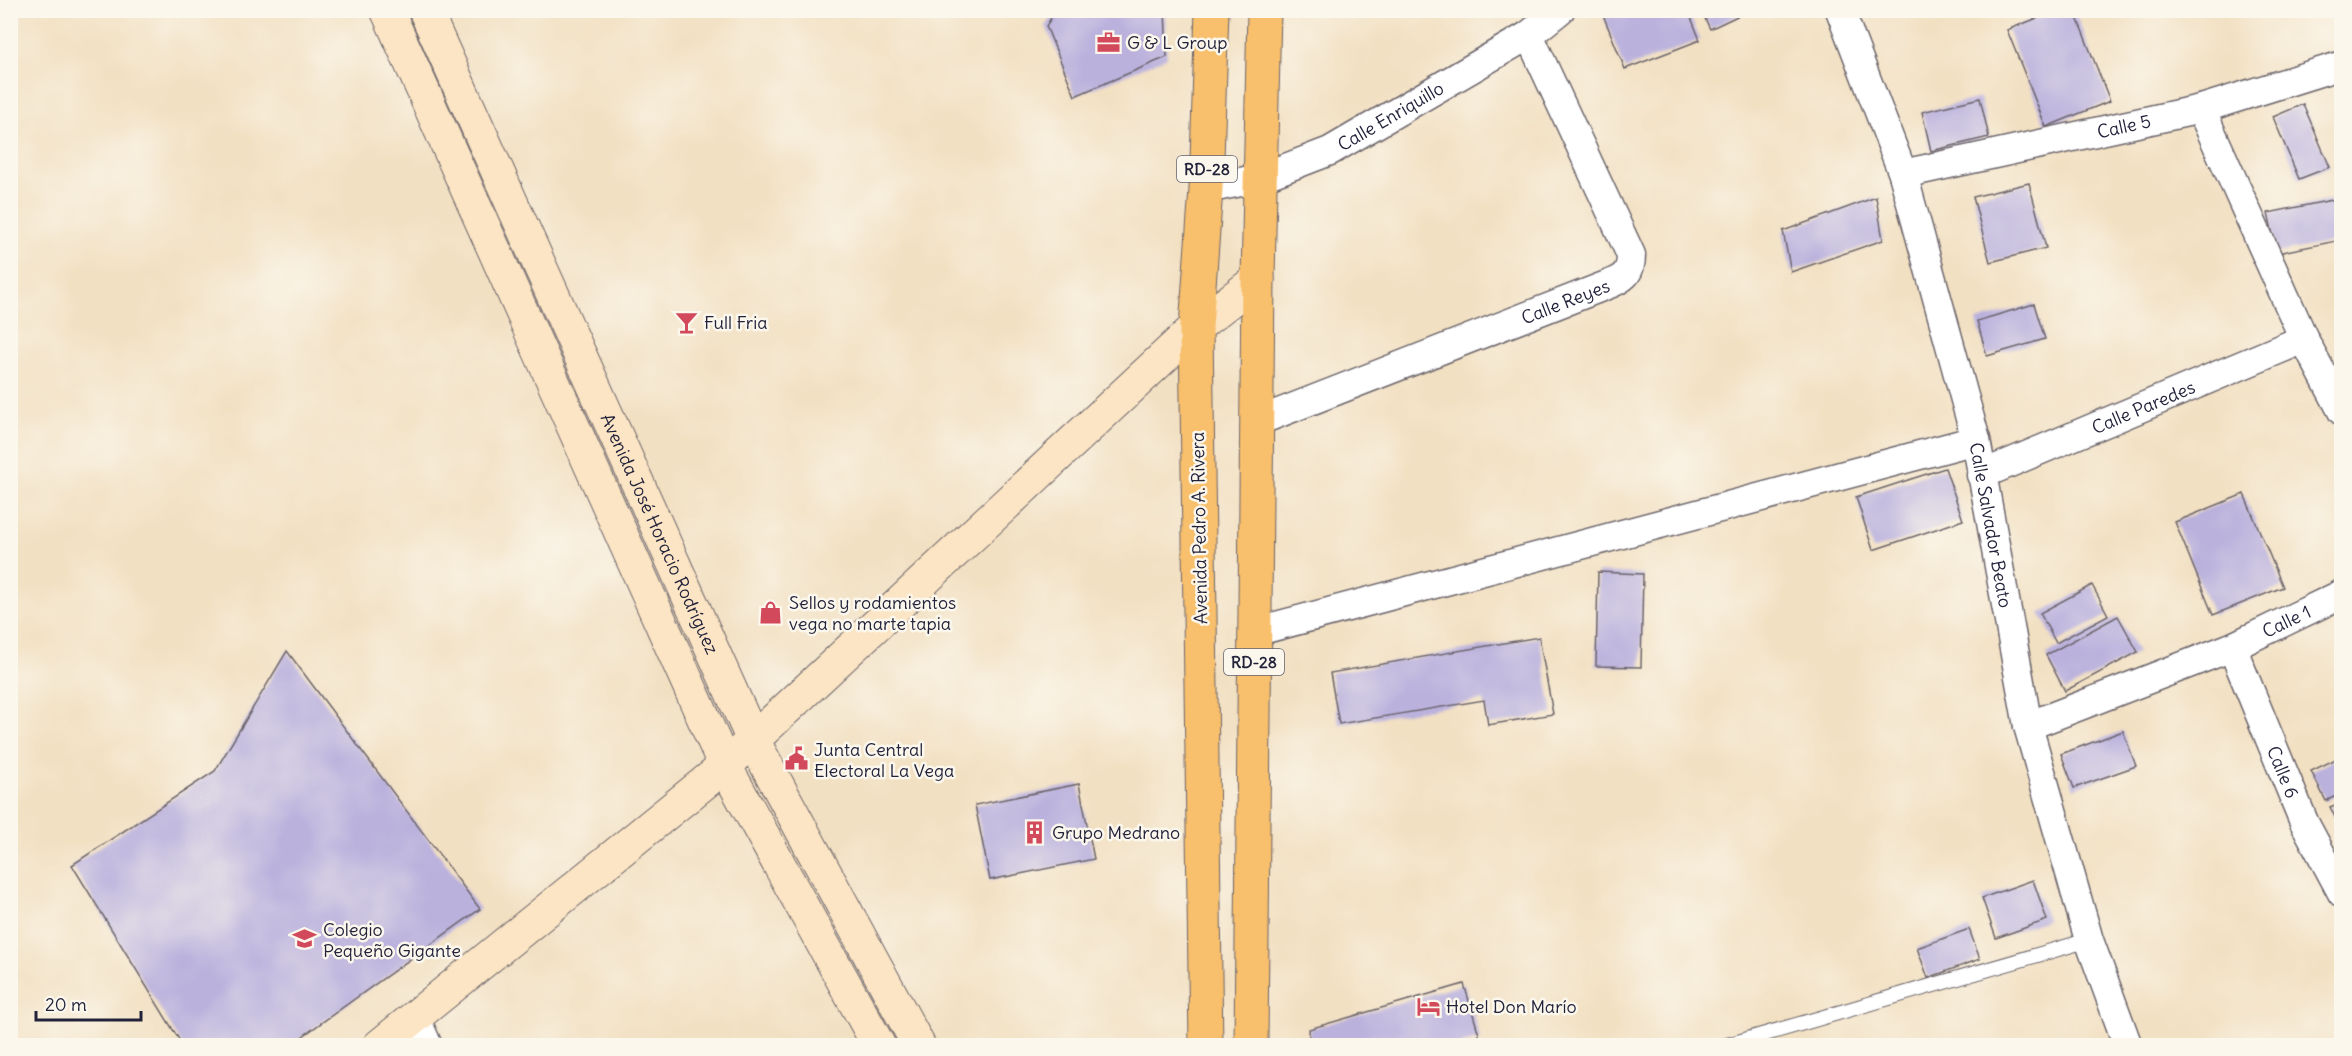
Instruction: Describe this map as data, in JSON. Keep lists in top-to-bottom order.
{
  "streets": {
    "main road": ["RD-28", "Avenida Pedro A. Rivera"],
    "street": [
      "Calle Enriquillo",
      "Calle 5",
      "Calle Reyes",
      "Calle Paredes",
      "Calle Salvador Beato",
      "Avenida José Horacio Rodríguez",
      "Calle 1",
      "Calle 6"
    ]
  },
  "crossings": [
    ["Calle Enriquillo", "RD-28"],
    ["Calle Enriquillo", "Calle Reyes"],
    ["Calle Enriquillo", "Avenida Pedro A. Rivera"],
    ["Calle 5", "Calle Salvador Beato"],
    ["RD-28", "Calle Reyes"],
    ["Calle Paredes", "Calle Salvador Beato"],
    ["Calle Salvador Beato", "Calle 1"],
    ["Calle 1", "Calle 6"]
  ],
  "places": {
    "office": ["G & L Group"],
    "bar": ["Full Fria"],
    "shop": ["Sellos y rodamientos vega no marte tapia"],
    "public building": ["Junta Central Electoral La Vega"],
    "building": ["Grupo Medrano"],
    "school or university": ["Colegio Pequeño Gigante"],
    "hotel": ["Hotel Don Marío"]
  },
  "scale_bar": "20 m"
}
